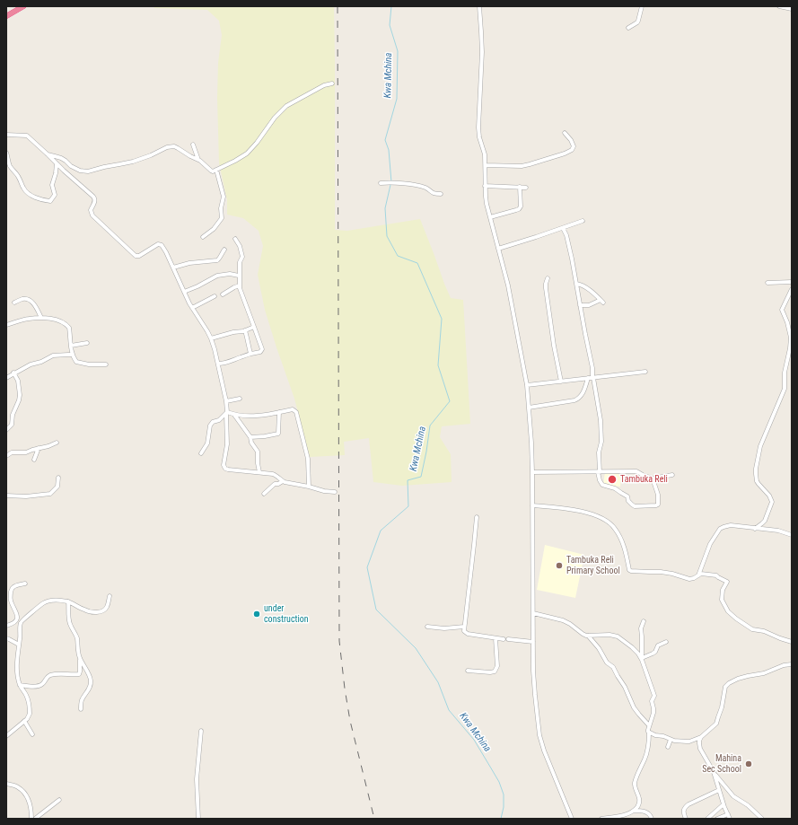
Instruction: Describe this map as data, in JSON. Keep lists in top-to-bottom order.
{
  "water": ["Kwa Mchina"],
  "places": [
    "Tambuka Reli",
    "Tambuka Reli Primary School",
    "under construction",
    "Mahina Sec School"
  ]
}
